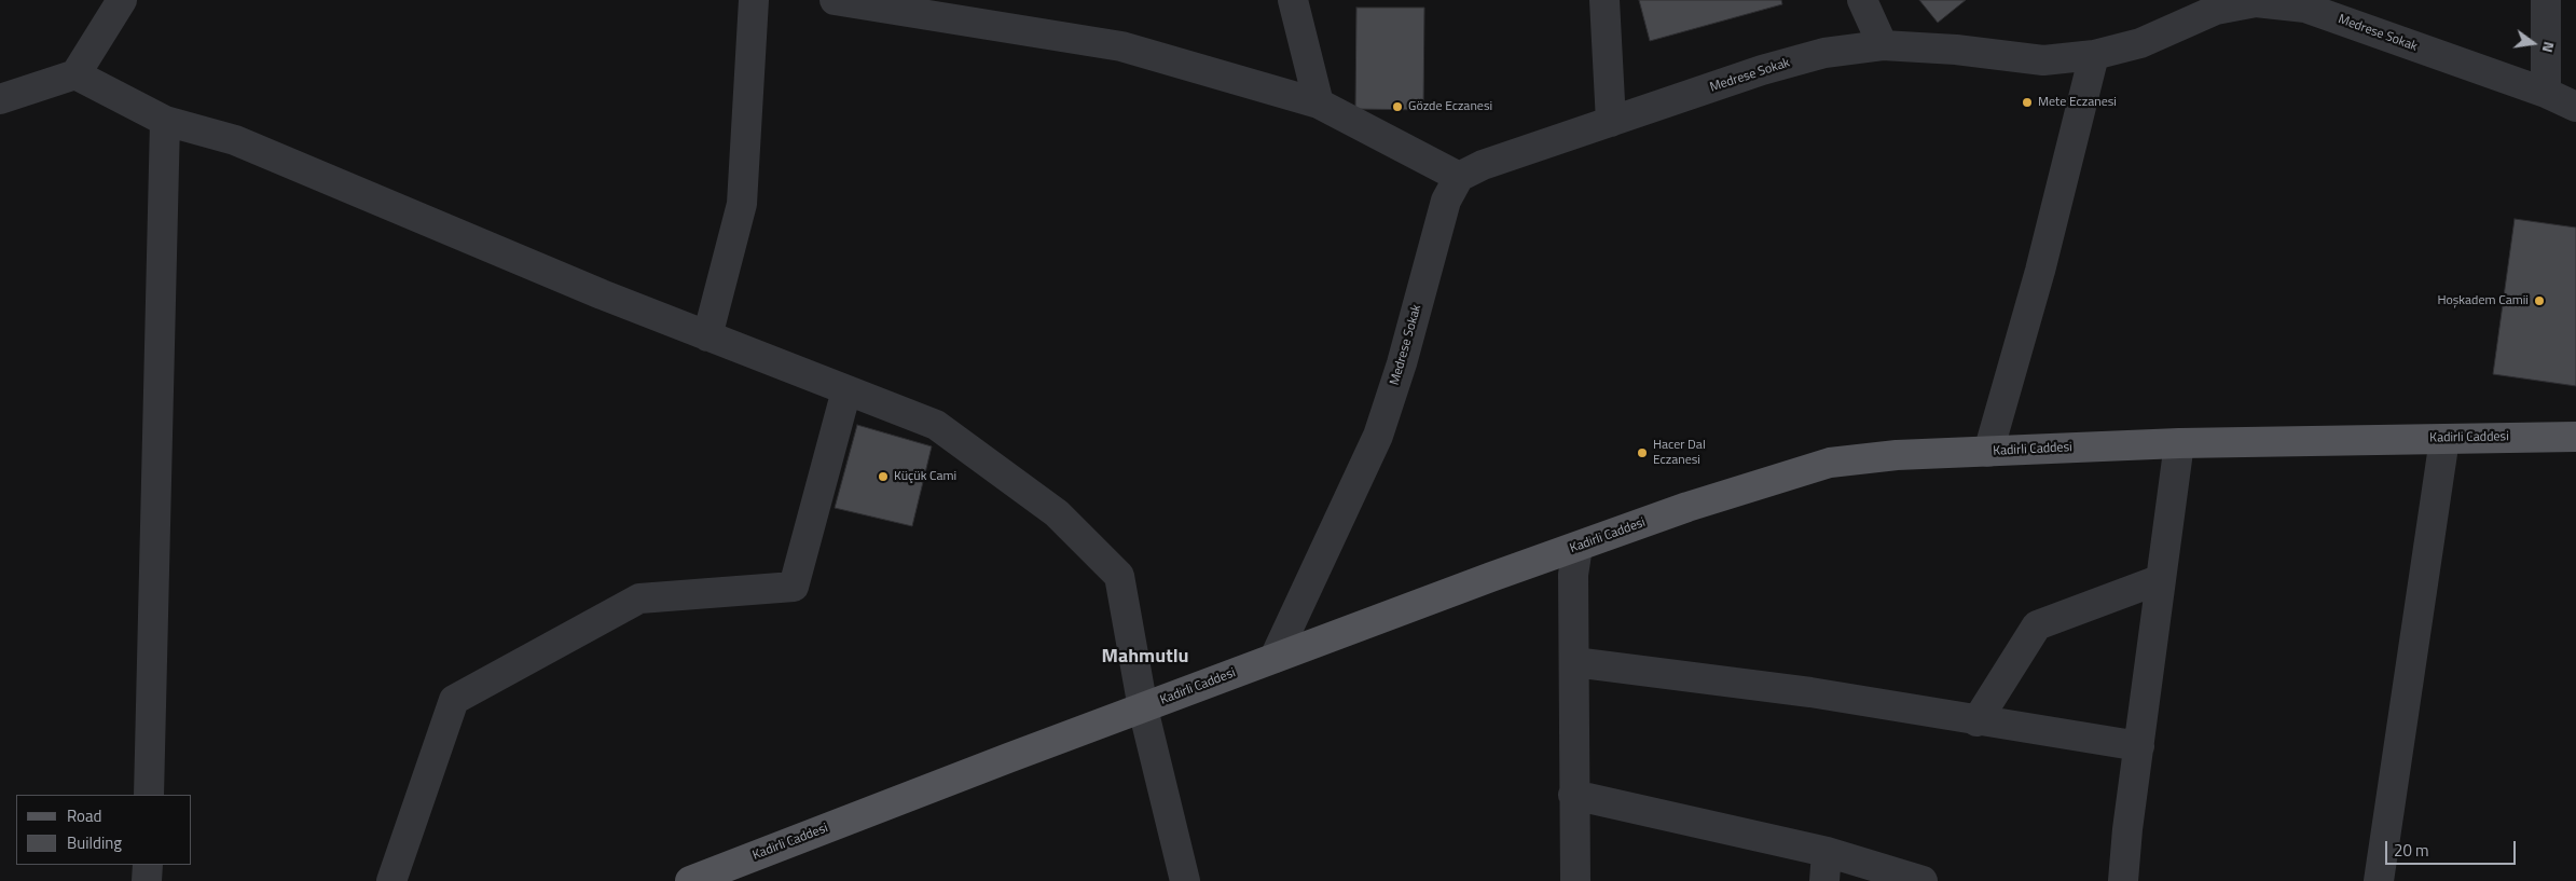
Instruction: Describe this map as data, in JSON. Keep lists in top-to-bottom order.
{
  "streets": {
    "main road": ["Kadirli Caddesi"],
    "street": ["Medrese Sokak"]
  },
  "crossings": [
    ["Medrese Sokak", "Kadirli Caddesi"]
  ],
  "districts": ["Mahmutlu"],
  "places": [
    "Mete Eczanesi",
    "Gözde Eczanesi",
    "Hoşkadem Camii",
    "Hacer Dal Eczanesi",
    "Küçük Cami"
  ],
  "legend": ["Road", "Building"],
  "scale_bar": "20 m",
  "north": "right"
}
